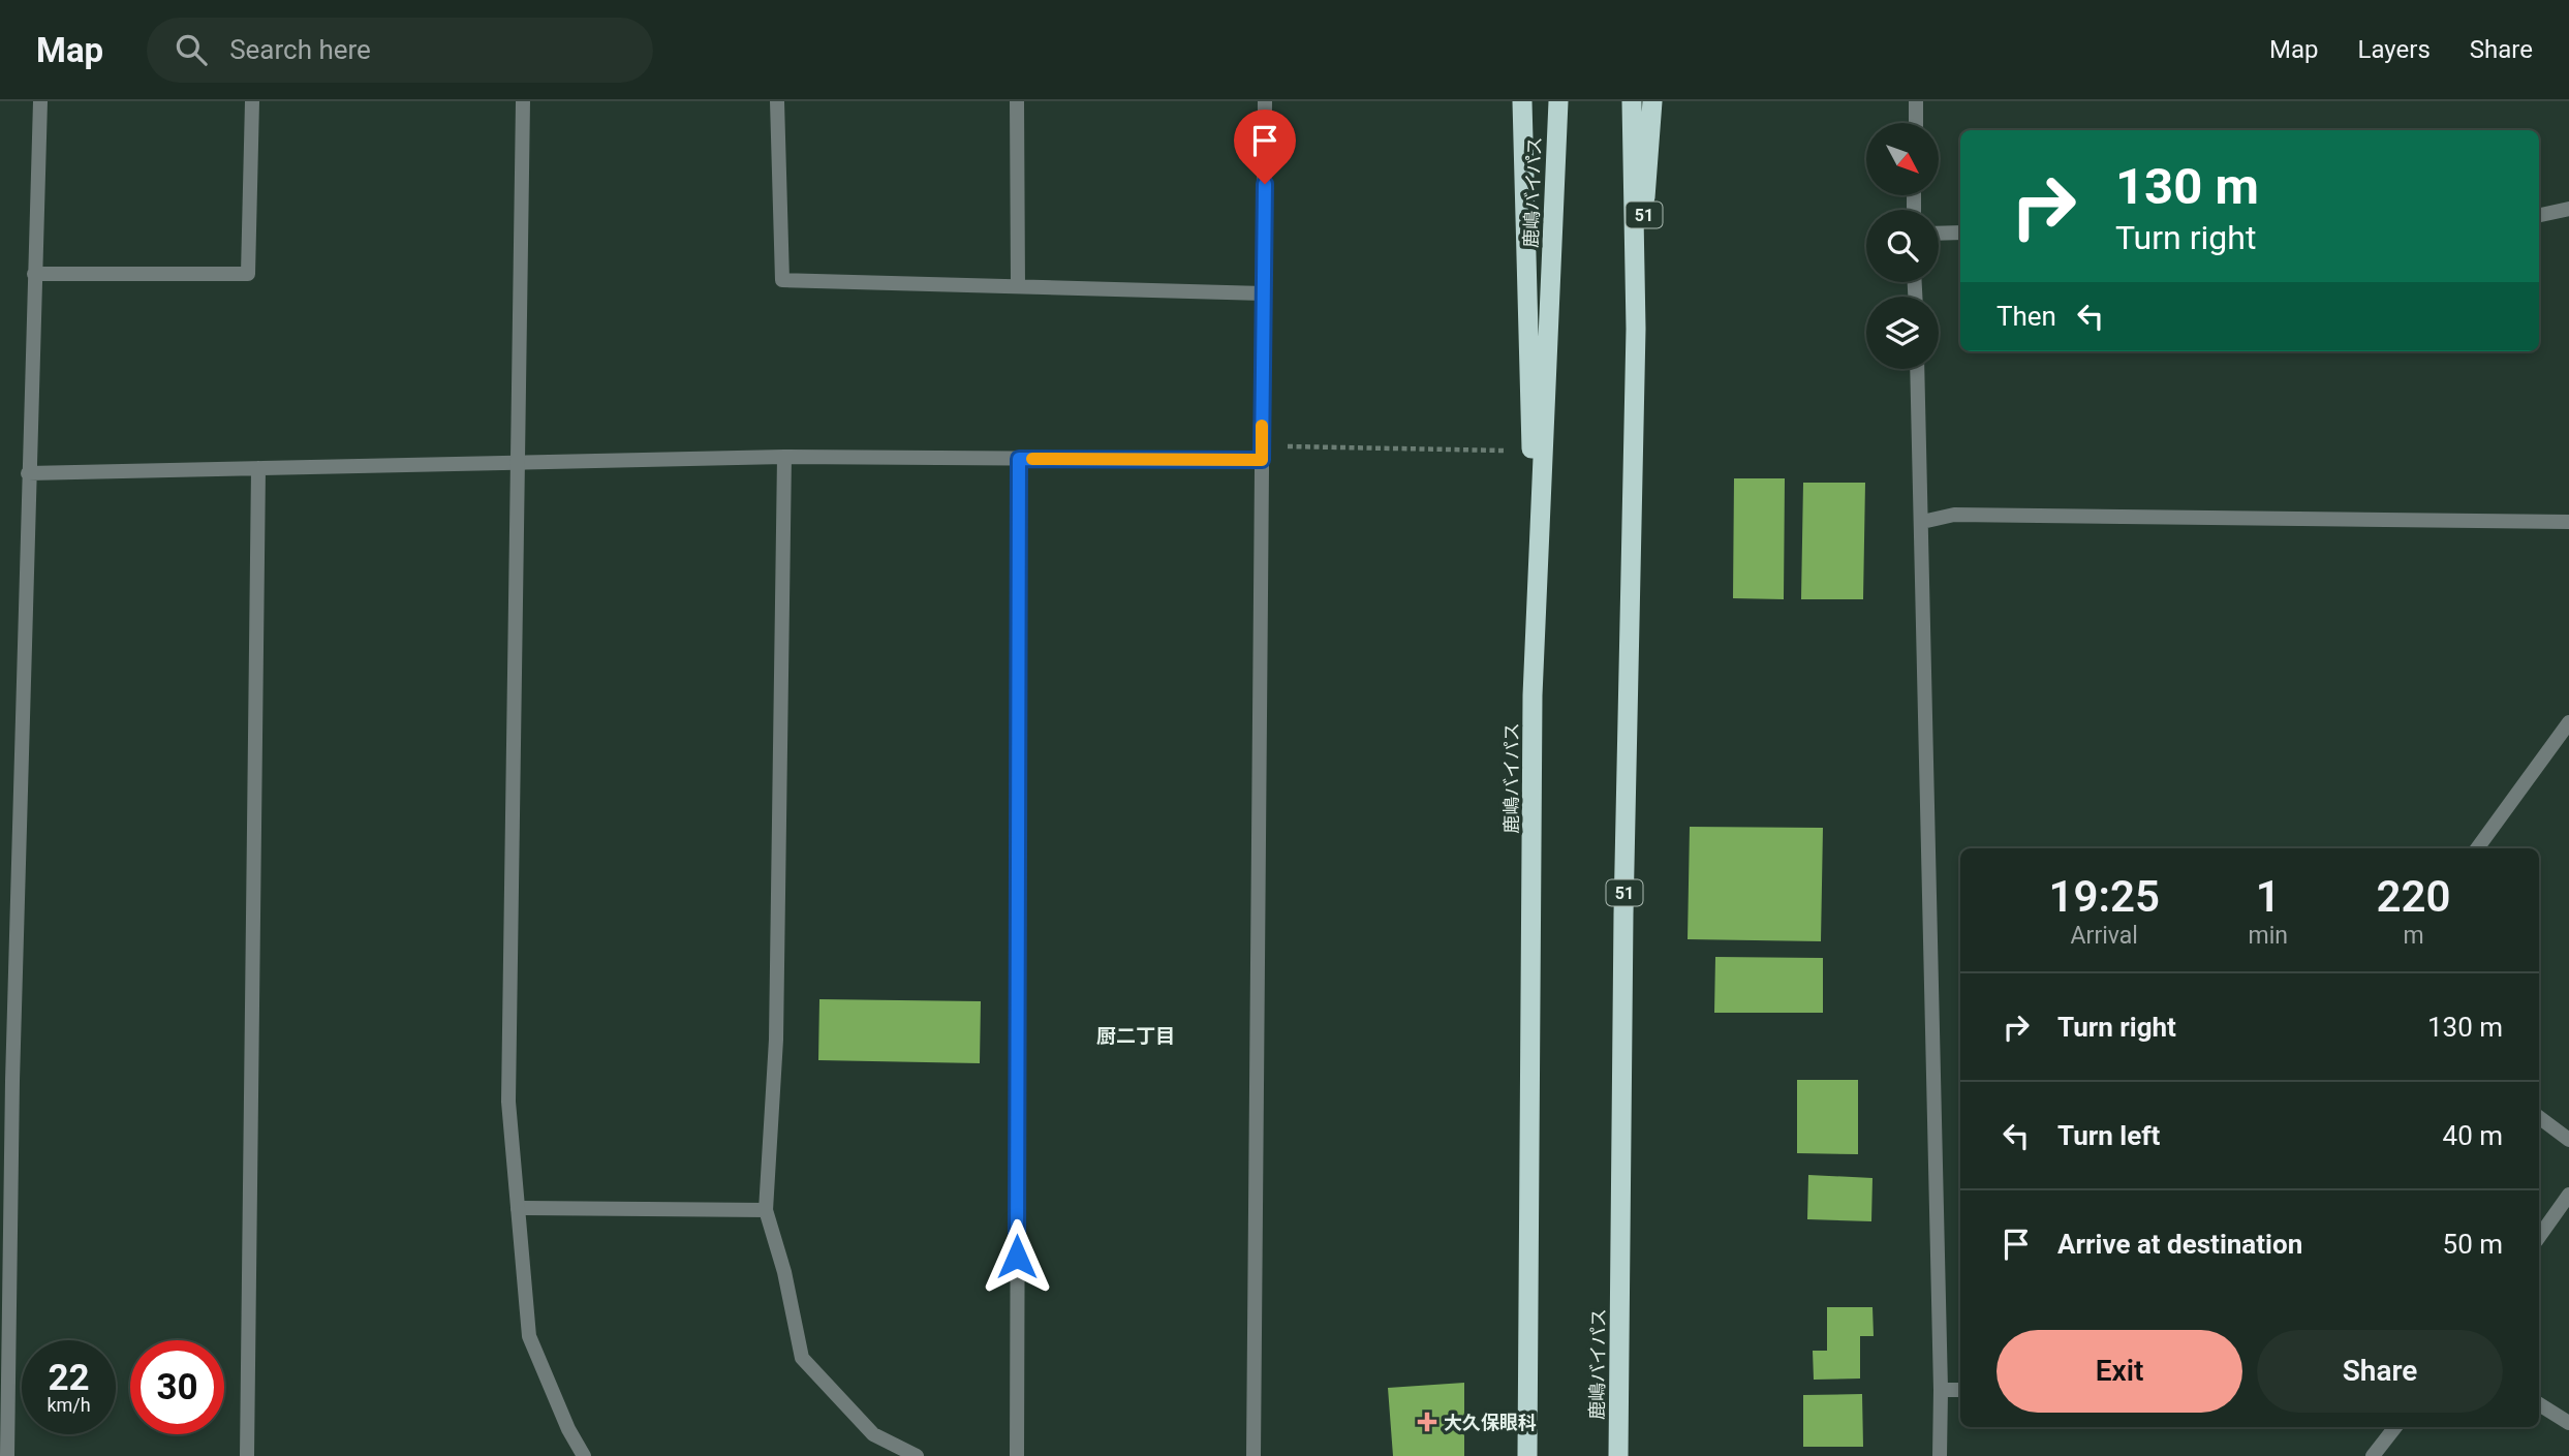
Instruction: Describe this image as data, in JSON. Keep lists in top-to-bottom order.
{
  "streets": {
    "highway": ["鹿嶋バイパス", "51"]
  },
  "crossings": [
    ["鹿嶋バイパス", "51"]
  ],
  "districts": ["厨二丁目"],
  "places": {
    "health": ["大久保眼科"]
  },
  "north": "bottom right",
  "page": {
    "header": "Map",
    "search": "Search here",
    "nav": ["Map", "Layers", "Share"],
    "turn": ["130 m", "Turn right"],
    "then": "Then",
    "eta": [
      "19:25",
      "Arrival",
      "1",
      "min",
      "220",
      "m"
    ],
    "list": [
      {
        "name": "Turn right",
        "value": "130 m"
      },
      {
        "name": "Turn left",
        "value": "40 m"
      },
      {
        "name": "Arrive at destination",
        "value": "50 m"
      }
    ],
    "buttons": ["Exit", "Share"],
    "speed": "22 km/h",
    "limit": "30"
  }
}
